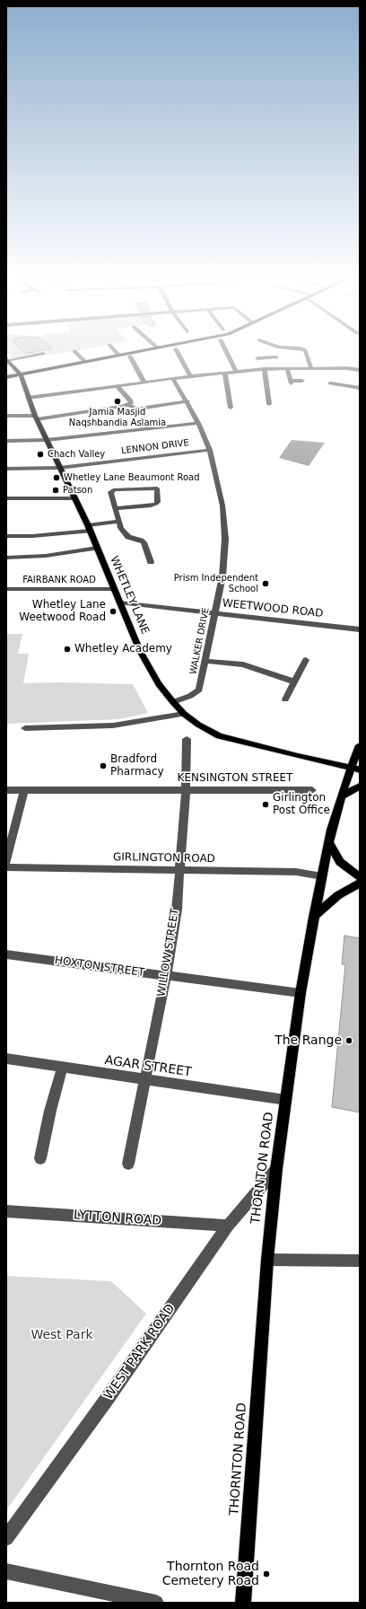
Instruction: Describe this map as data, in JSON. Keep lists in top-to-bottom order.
{
  "streets": {
    "main road": ["WHETLEY LANE", "THORNTON ROAD"],
    "street": [
      "LENNON DRIVE",
      "FAIRBANK ROAD",
      "WEETWOOD ROAD",
      "WALKER DRIVE",
      "KENSINGTON STREET",
      "GIRLINGTON ROAD",
      "WILLOW STREET",
      "HOXTON STREET",
      "AGAR STREET",
      "LYTTON ROAD",
      "WEST PARK ROAD"
    ]
  },
  "crossings": [
    ["LENNON DRIVE", "WHETLEY LANE"],
    ["LENNON DRIVE", "WALKER DRIVE"],
    ["FAIRBANK ROAD", "WHETLEY LANE"],
    ["WHETLEY LANE", "WEETWOOD ROAD"],
    ["WHETLEY LANE", "WALKER DRIVE"],
    ["WHETLEY LANE", "THORNTON ROAD"],
    ["WEETWOOD ROAD", "WALKER DRIVE"],
    ["KENSINGTON STREET", "WILLOW STREET"],
    ["GIRLINGTON ROAD", "WILLOW STREET"],
    ["GIRLINGTON ROAD", "THORNTON ROAD"],
    ["WILLOW STREET", "HOXTON STREET"],
    ["WILLOW STREET", "AGAR STREET"],
    ["HOXTON STREET", "THORNTON ROAD"],
    ["AGAR STREET", "THORNTON ROAD"],
    ["THORNTON ROAD", "WEST PARK ROAD"],
    ["LYTTON ROAD", "WEST PARK ROAD"]
  ],
  "parks": ["West Park"],
  "places": [
    "Jamia Masjid Naqshbandia Aslamia",
    "Chach Valley",
    "Whetley Lane Beaumont Road",
    "Patson",
    "Prism Independent School",
    "Whetley Lane Weetwood Road",
    "Whetley Academy",
    "Bradford Pharmacy",
    "Girlington Post Office",
    "The Range",
    "Thornton Road Cemetery Road"
  ]
}
